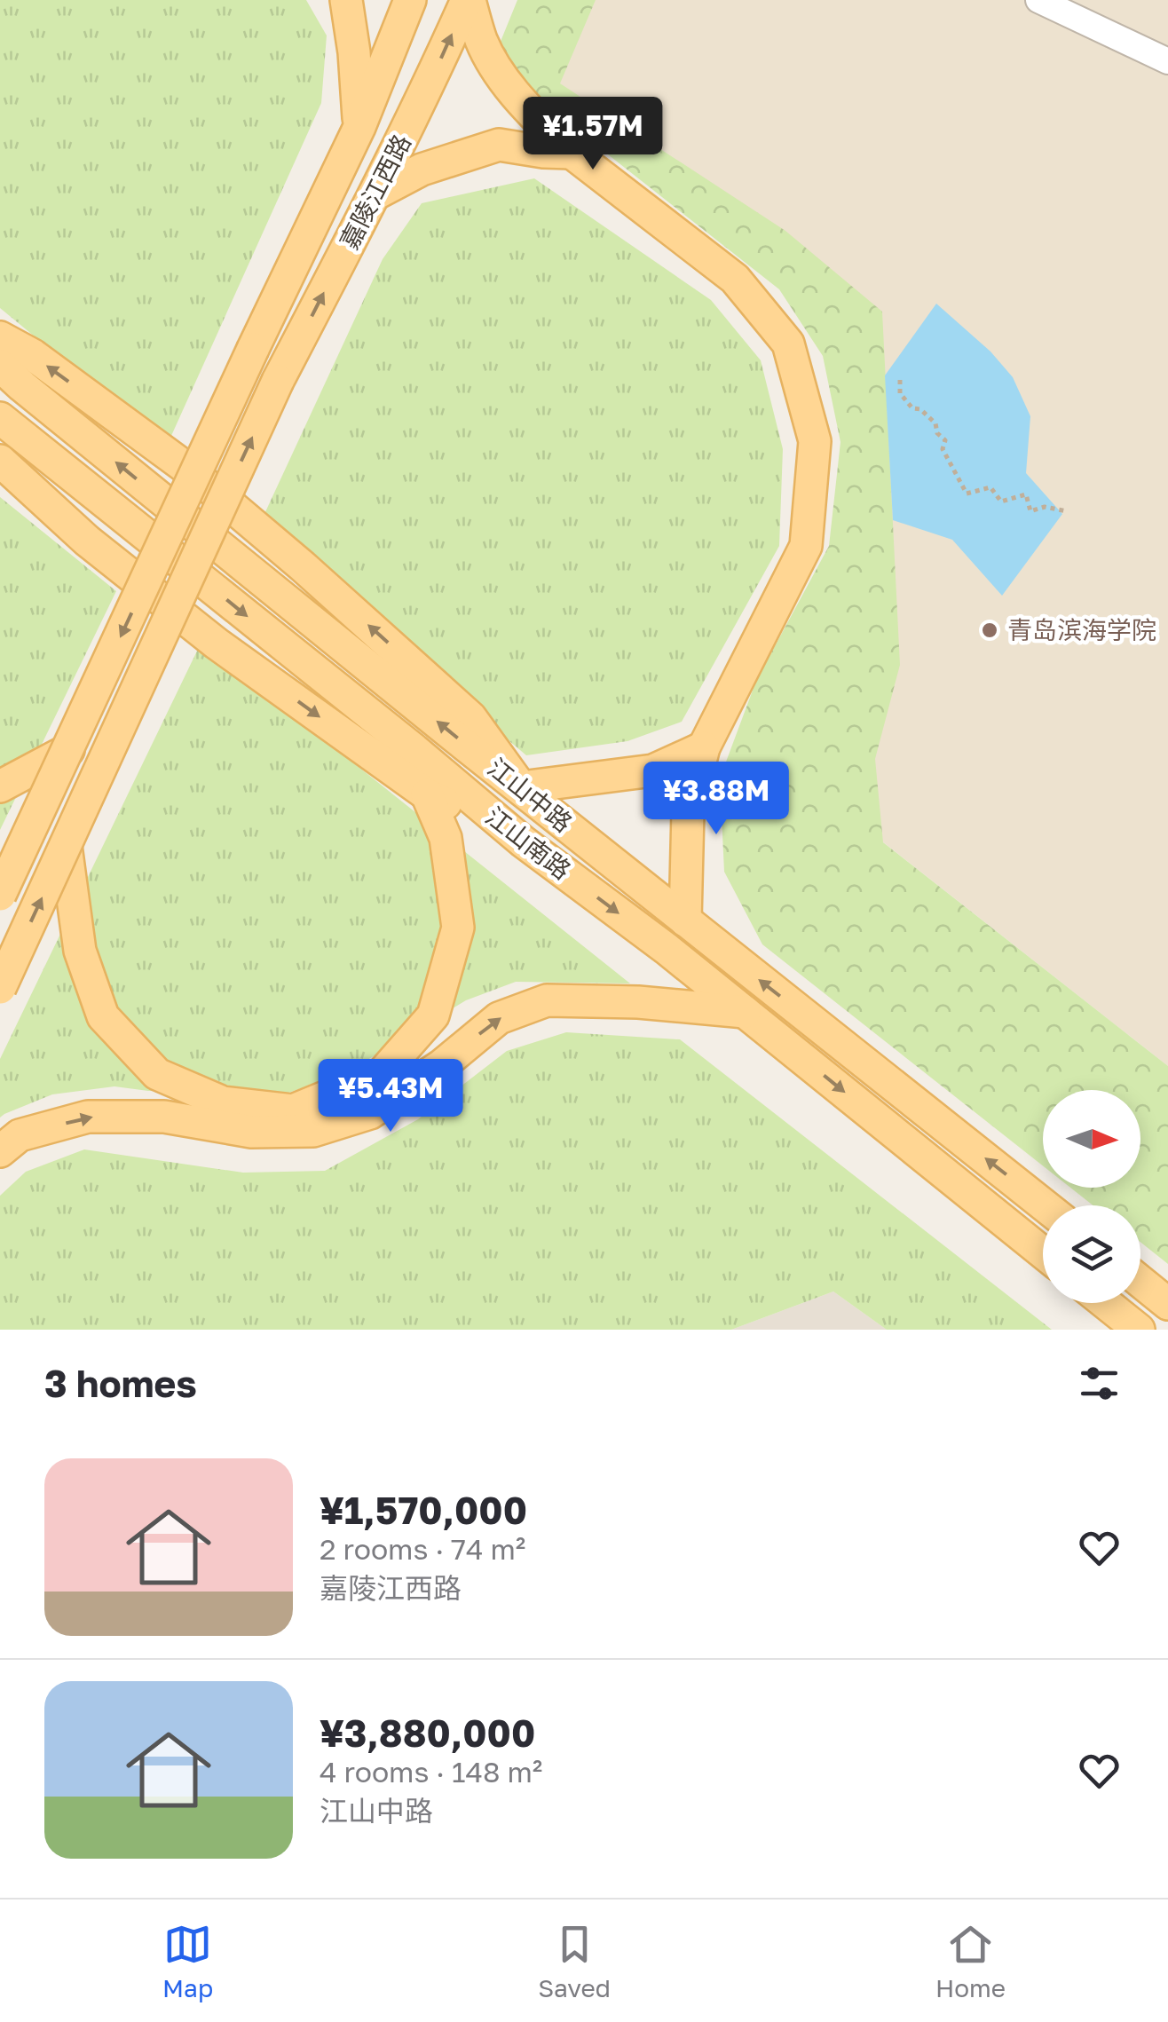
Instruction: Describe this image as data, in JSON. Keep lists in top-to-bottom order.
{
  "streets": {
    "main road": ["嘉陵江西路", "江山中路", "江山南路"]
  },
  "places": ["青岛滨海学院"],
  "north": "right",
  "page": {
    "price": ["¥1.57M", "¥3.88M", "¥5.43M"],
    "heading": "3 homes",
    "list": [
      {
        "name": "¥1,570,000",
        "note": "2 rooms · 74 m² · 嘉陵江西路"
      },
      {
        "name": "¥3,880,000",
        "note": "4 rooms · 148 m² · 江山中路"
      }
    ],
    "tabs": ["Map", "Saved", "Home"]
  }
}
